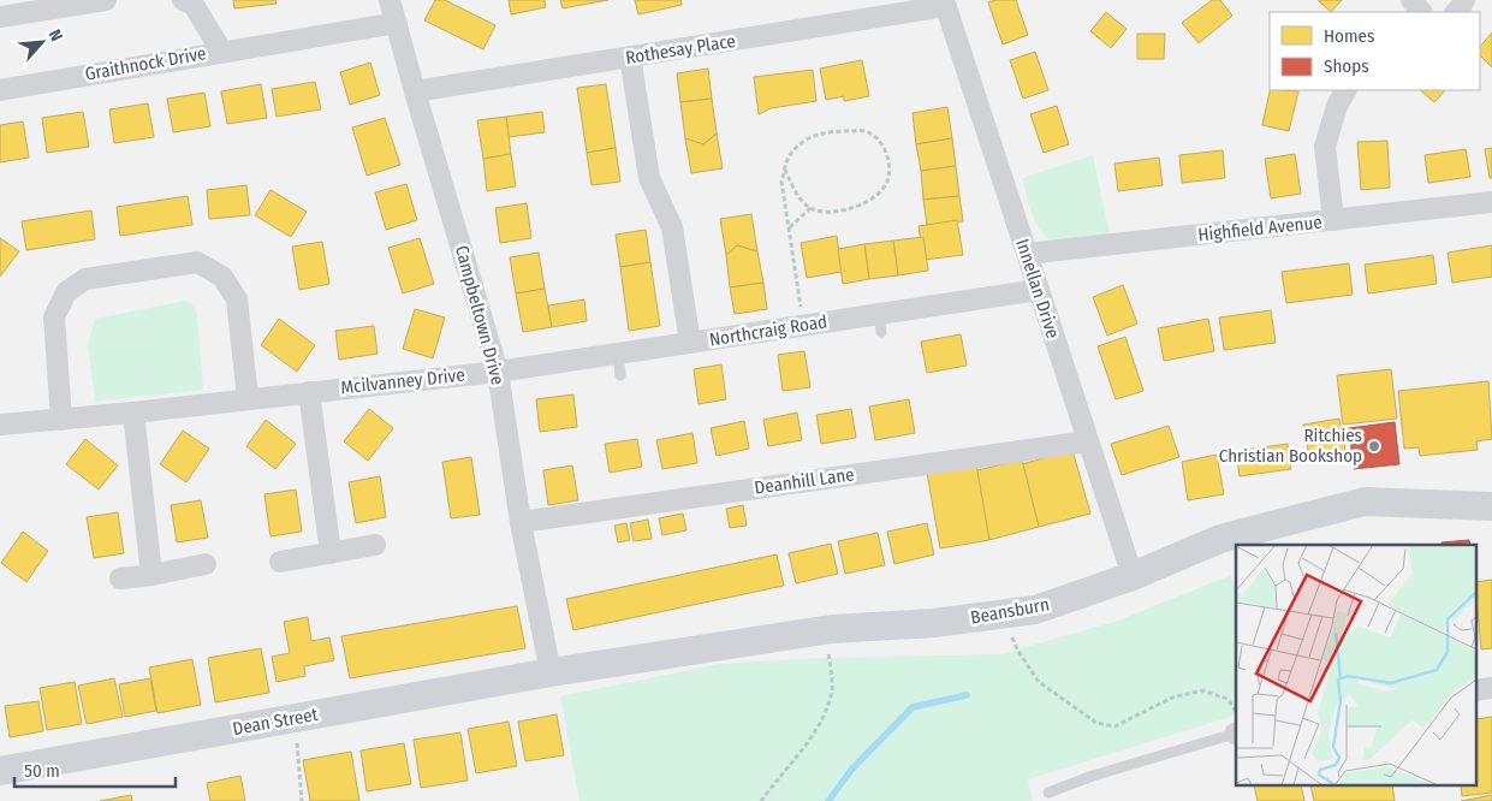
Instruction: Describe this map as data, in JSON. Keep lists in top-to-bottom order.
{
  "streets": {
    "main road": ["Beansburn", "Dean Street"],
    "street": [
      "Rothesay Place",
      "Graithnock Drive",
      "Highfield Avenue",
      "Innellan Drive",
      "Campbeltown Drive",
      "Northcraig Road",
      "Mcilvanney Drive",
      "Deanhill Lane"
    ]
  },
  "crossings": [
    ["Rothesay Place", "Innellan Drive"],
    ["Rothesay Place", "Campbeltown Drive"],
    ["Graithnock Drive", "Campbeltown Drive"],
    ["Highfield Avenue", "Innellan Drive"],
    ["Innellan Drive", "Northcraig Road"],
    ["Innellan Drive", "Deanhill Lane"],
    ["Innellan Drive", "Beansburn"],
    ["Campbeltown Drive", "Northcraig Road"],
    ["Campbeltown Drive", "Mcilvanney Drive"],
    ["Campbeltown Drive", "Deanhill Lane"],
    ["Campbeltown Drive", "Beansburn"],
    ["Campbeltown Drive", "Dean Street"],
    ["Northcraig Road", "Mcilvanney Drive"],
    ["Beansburn", "Dean Street"]
  ],
  "places": ["Ritchies Christian Bookshop"],
  "legend": ["Homes", "Shops"],
  "scale_bar": "50 m",
  "north": "top right"
}
